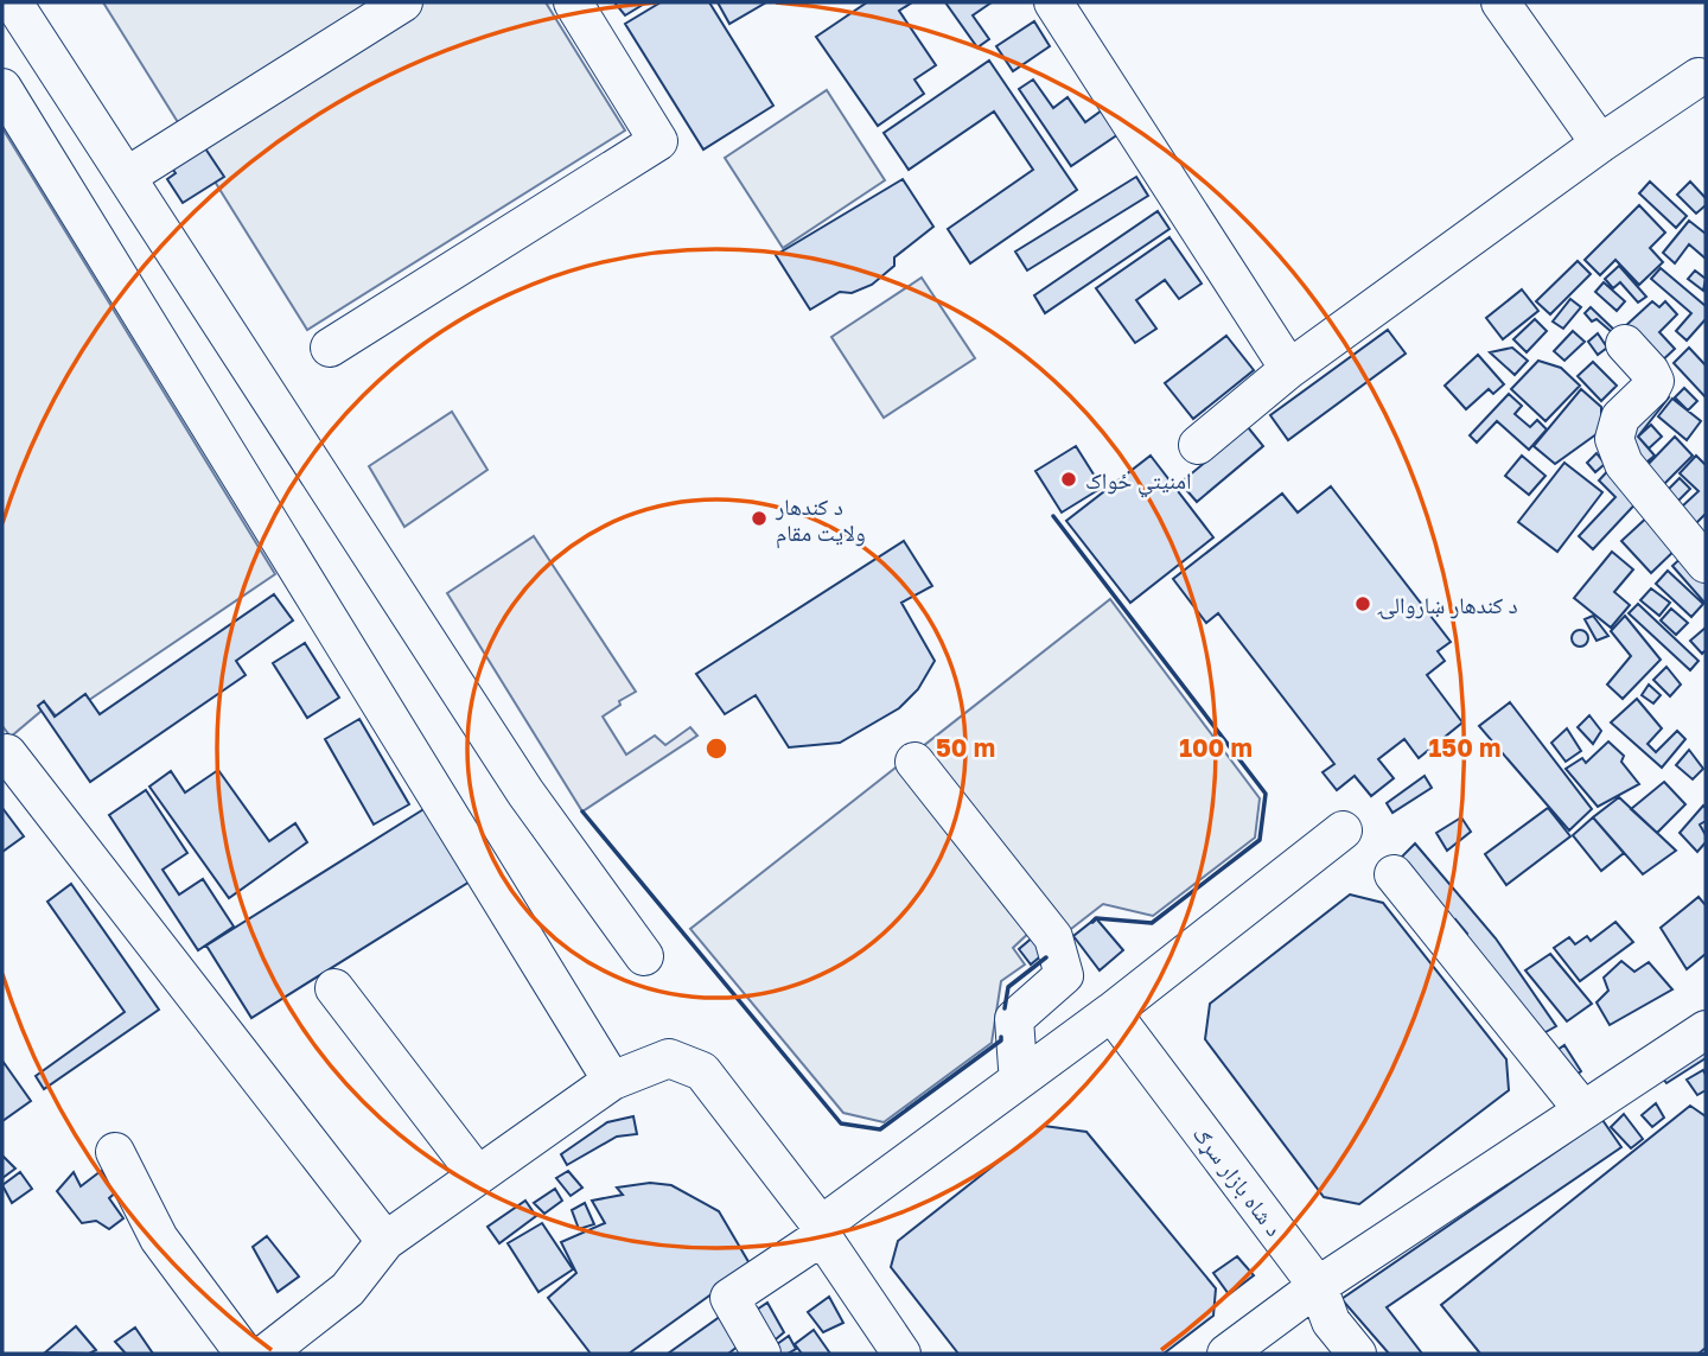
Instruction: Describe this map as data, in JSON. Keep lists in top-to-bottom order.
{
  "streets": {
    "street": ["د شاه بازار سړګ"]
  },
  "places": ["امنيتي ځواک", "د کندهار ولايت مقام", "د کندهار ښاروالۍ"],
  "rings": ["50 m", "100 m", "150 m"]
}
